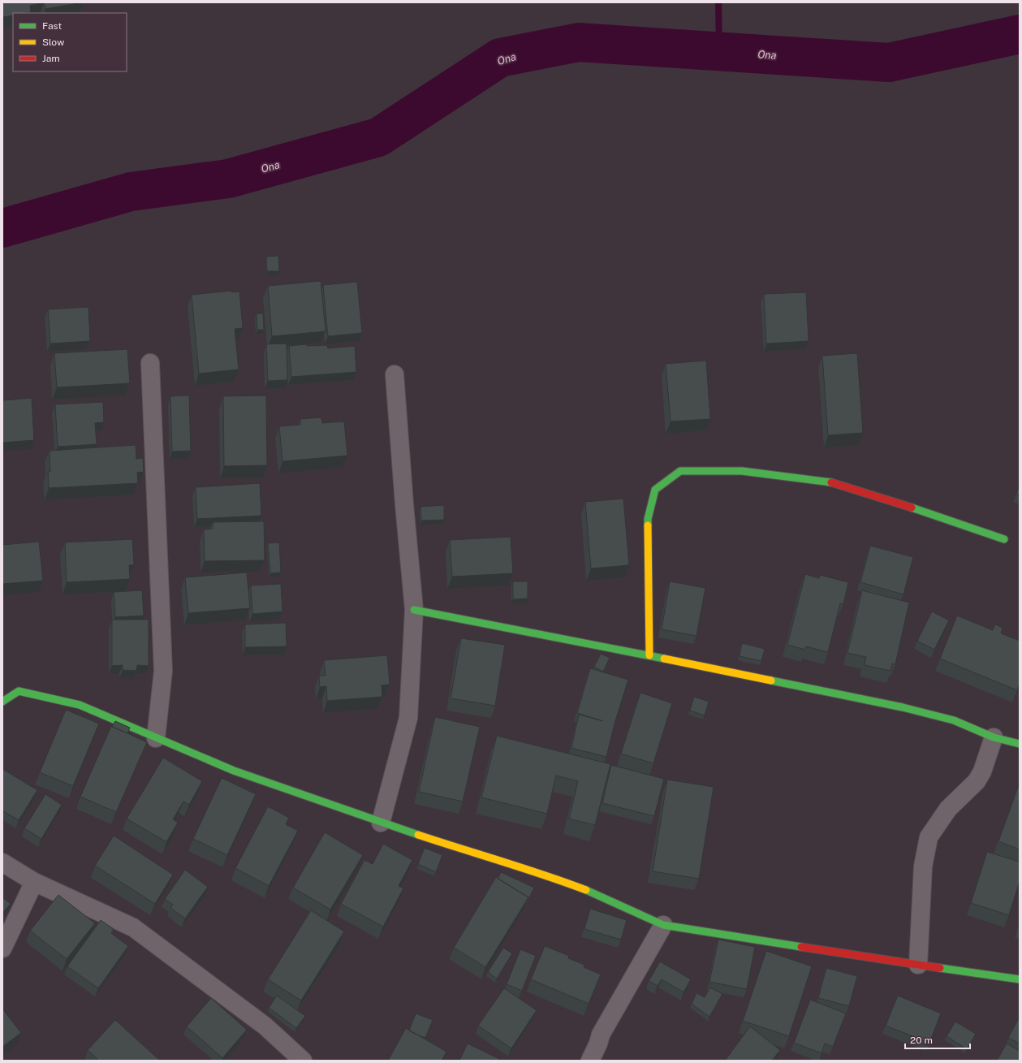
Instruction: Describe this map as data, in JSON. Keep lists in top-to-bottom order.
{
  "water": ["Ona"],
  "legend": ["Fast", "Slow", "Jam"],
  "scale_bar": "20 m"
}
